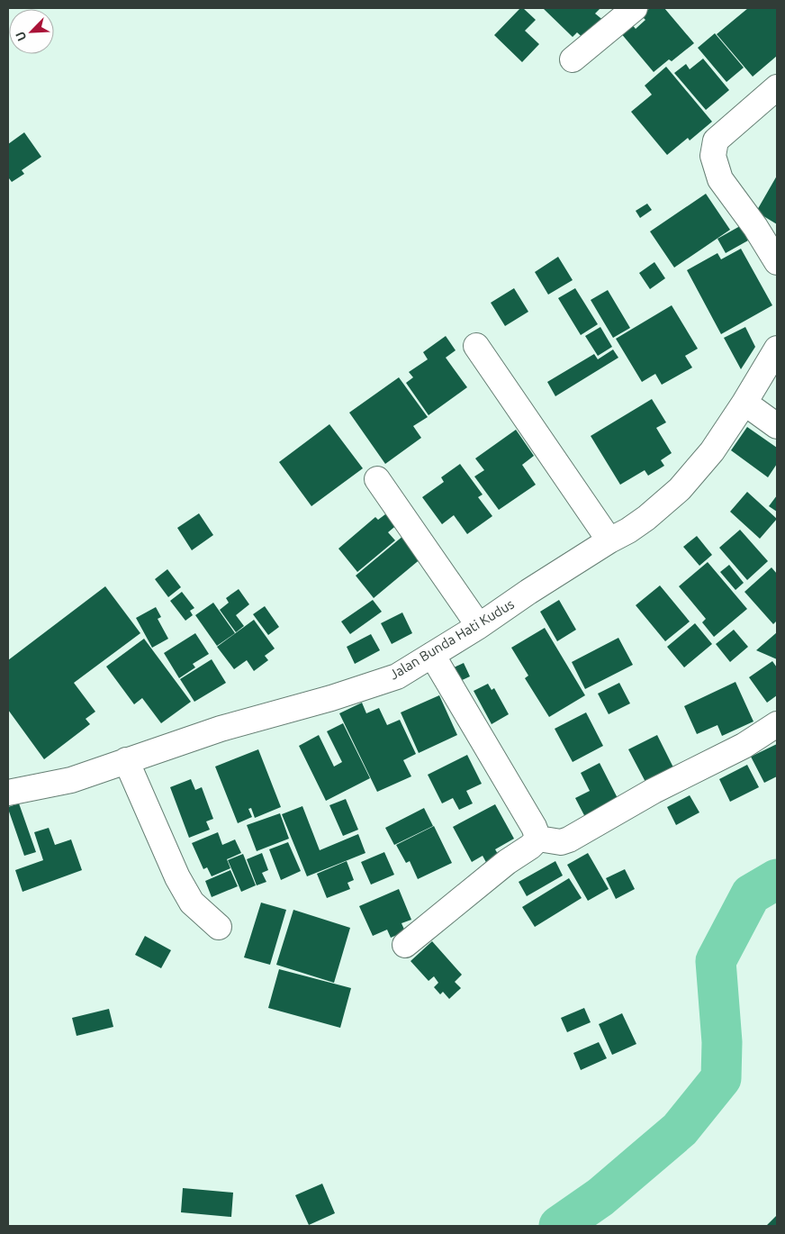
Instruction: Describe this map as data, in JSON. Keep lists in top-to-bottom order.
{
  "streets": {
    "street": ["Jalan Bunda Hati Kudus"]
  },
  "north": "bottom left"
}
